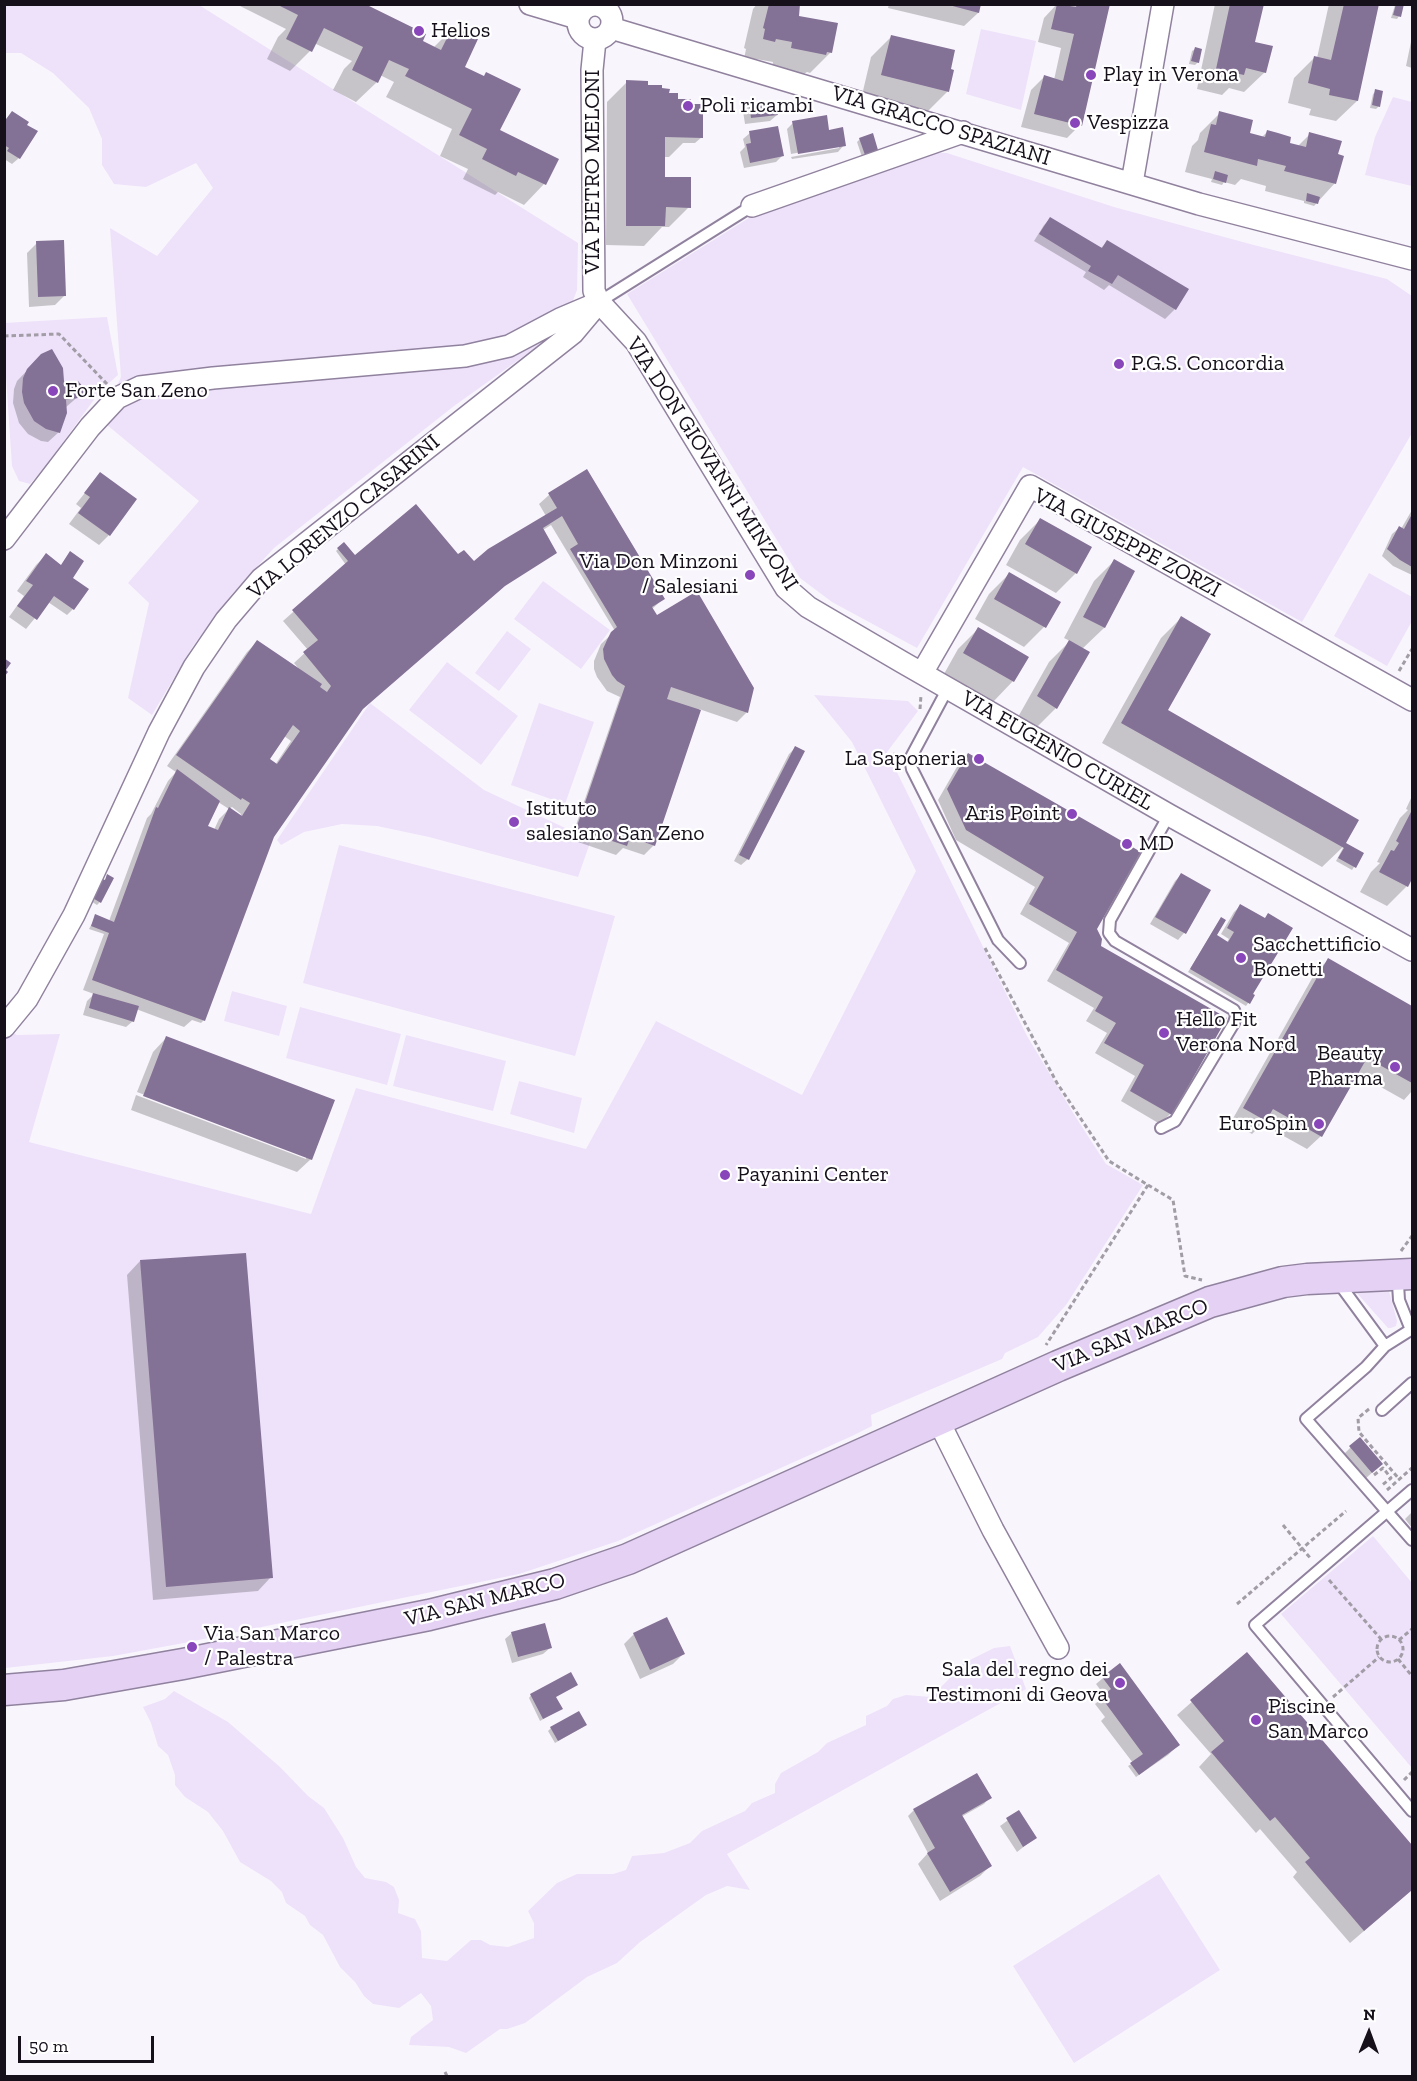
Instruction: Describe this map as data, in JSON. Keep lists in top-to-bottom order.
{
  "streets": {
    "main road": ["VIA SAN MARCO"],
    "street": [
      "VIA GRACCO SPAZIANI",
      "VIA PIETRO MELONI",
      "VIA DON GIOVANNI MINZONI",
      "VIA LORENZO CASARINI",
      "VIA GIUSEPPE ZORZI",
      "VIA EUGENIO CURIEL"
    ]
  },
  "crossings": [
    ["VIA GRACCO SPAZIANI", "VIA PIETRO MELONI"],
    ["VIA PIETRO MELONI", "VIA DON GIOVANNI MINZONI"],
    ["VIA PIETRO MELONI", "VIA LORENZO CASARINI"],
    ["VIA DON GIOVANNI MINZONI", "VIA LORENZO CASARINI"],
    ["VIA DON GIOVANNI MINZONI", "VIA GIUSEPPE ZORZI"],
    ["VIA DON GIOVANNI MINZONI", "VIA EUGENIO CURIEL"],
    ["VIA GIUSEPPE ZORZI", "VIA EUGENIO CURIEL"]
  ],
  "places": [
    "Helios",
    "Play in Verona",
    "Poli ricambi",
    "Vespizza",
    "P.G.S. Concordia",
    "Forte San Zeno",
    "Via Don Minzoni / Salesiani",
    "La Saponeria",
    "Aris Point",
    "Istituto salesiano San Zeno",
    "MD",
    "Sacchettificio Bonetti",
    "Hello Fit Verona Nord",
    "Beauty Pharma",
    "EuroSpin",
    "Payanini Center",
    "Via San Marco / Palestra",
    "Sala del regno dei Testimoni di Geova",
    "Piscine San Marco"
  ],
  "scale_bar": "50 m",
  "north": "top"
}
